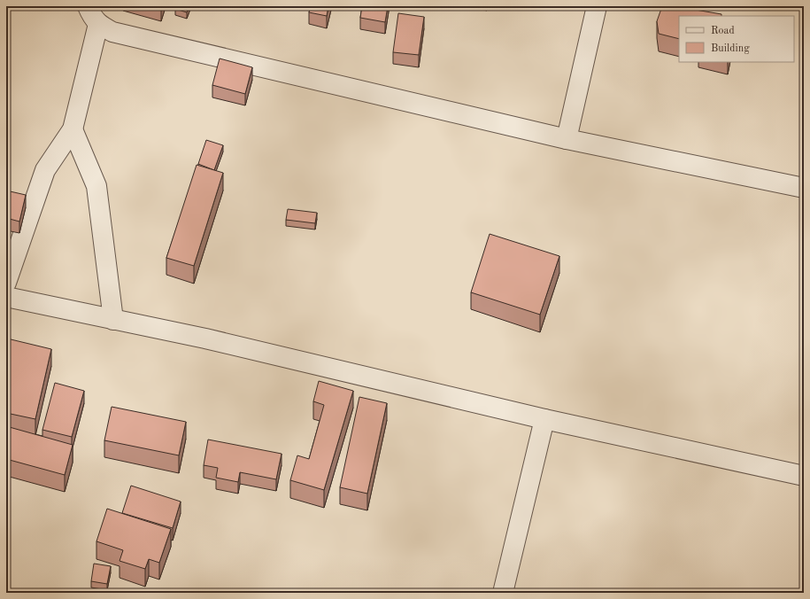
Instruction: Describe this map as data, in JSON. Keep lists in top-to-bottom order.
{
  "legend": ["Road", "Building"]
}
